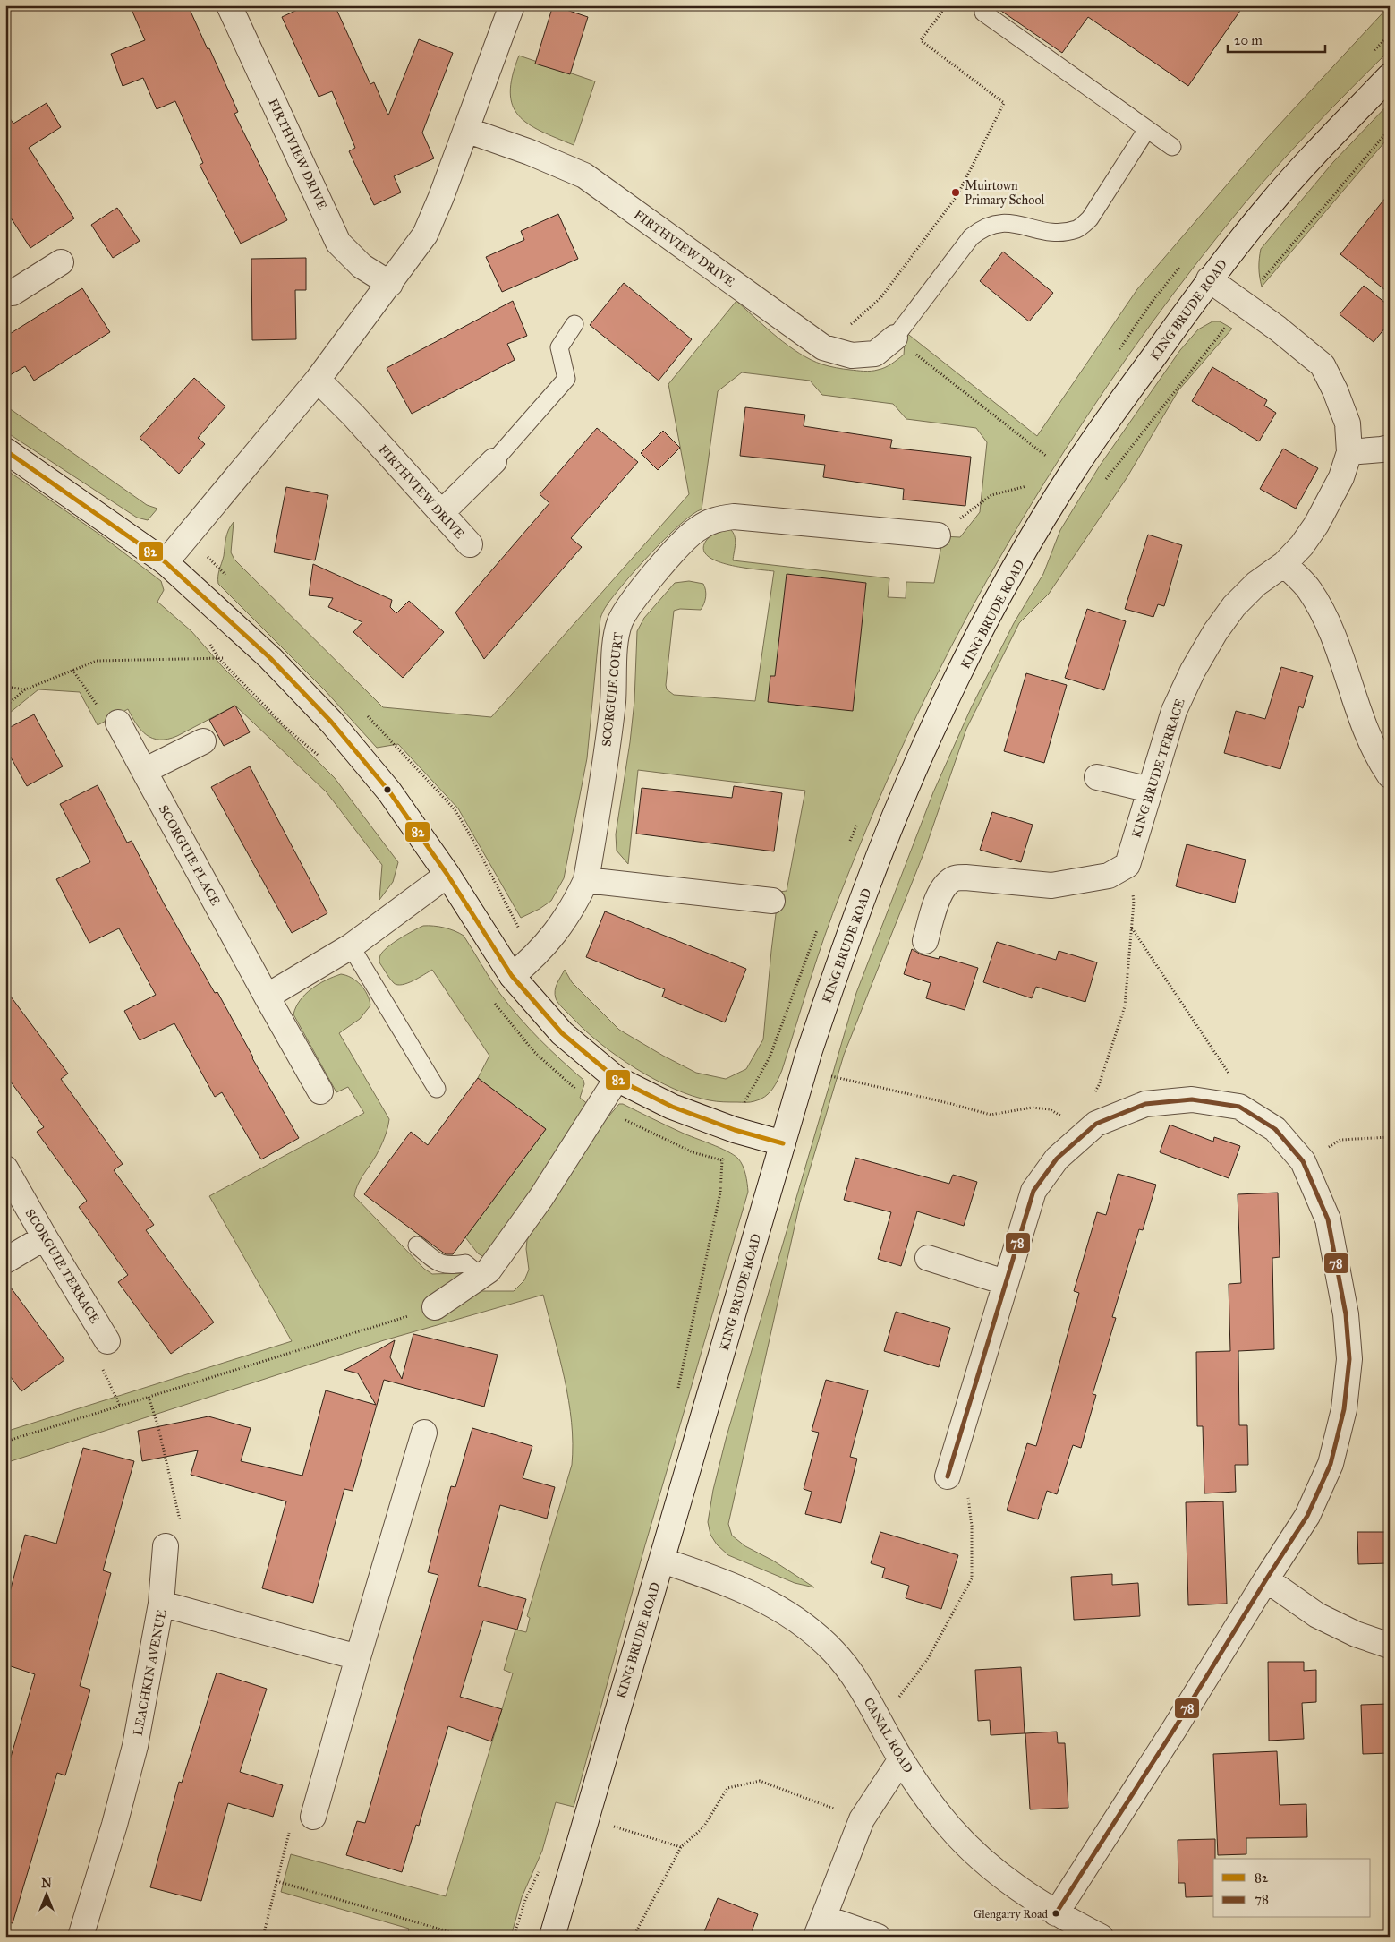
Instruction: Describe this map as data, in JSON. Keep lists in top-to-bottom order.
{
  "streets": {
    "street": [
      "FIRTHVIEW DRIVE",
      "KING BRUDE ROAD",
      "SCORGUIE COURT",
      "KING BRUDE TERRACE",
      "SCORGUIE PLACE",
      "SCORGUIE TERRACE",
      "LEACHKIN AVENUE",
      "CANAL ROAD"
    ]
  },
  "crossings": [
    ["KING BRUDE ROAD", "KING BRUDE TERRACE"],
    ["KING BRUDE ROAD", "CANAL ROAD"]
  ],
  "places": ["Muirtown Primary School", "Glengarry Road"],
  "lines": ["transit line 82", "transit line 78"],
  "legend": ["82", "78"],
  "scale_bar": "20 m",
  "north": "top"
}
